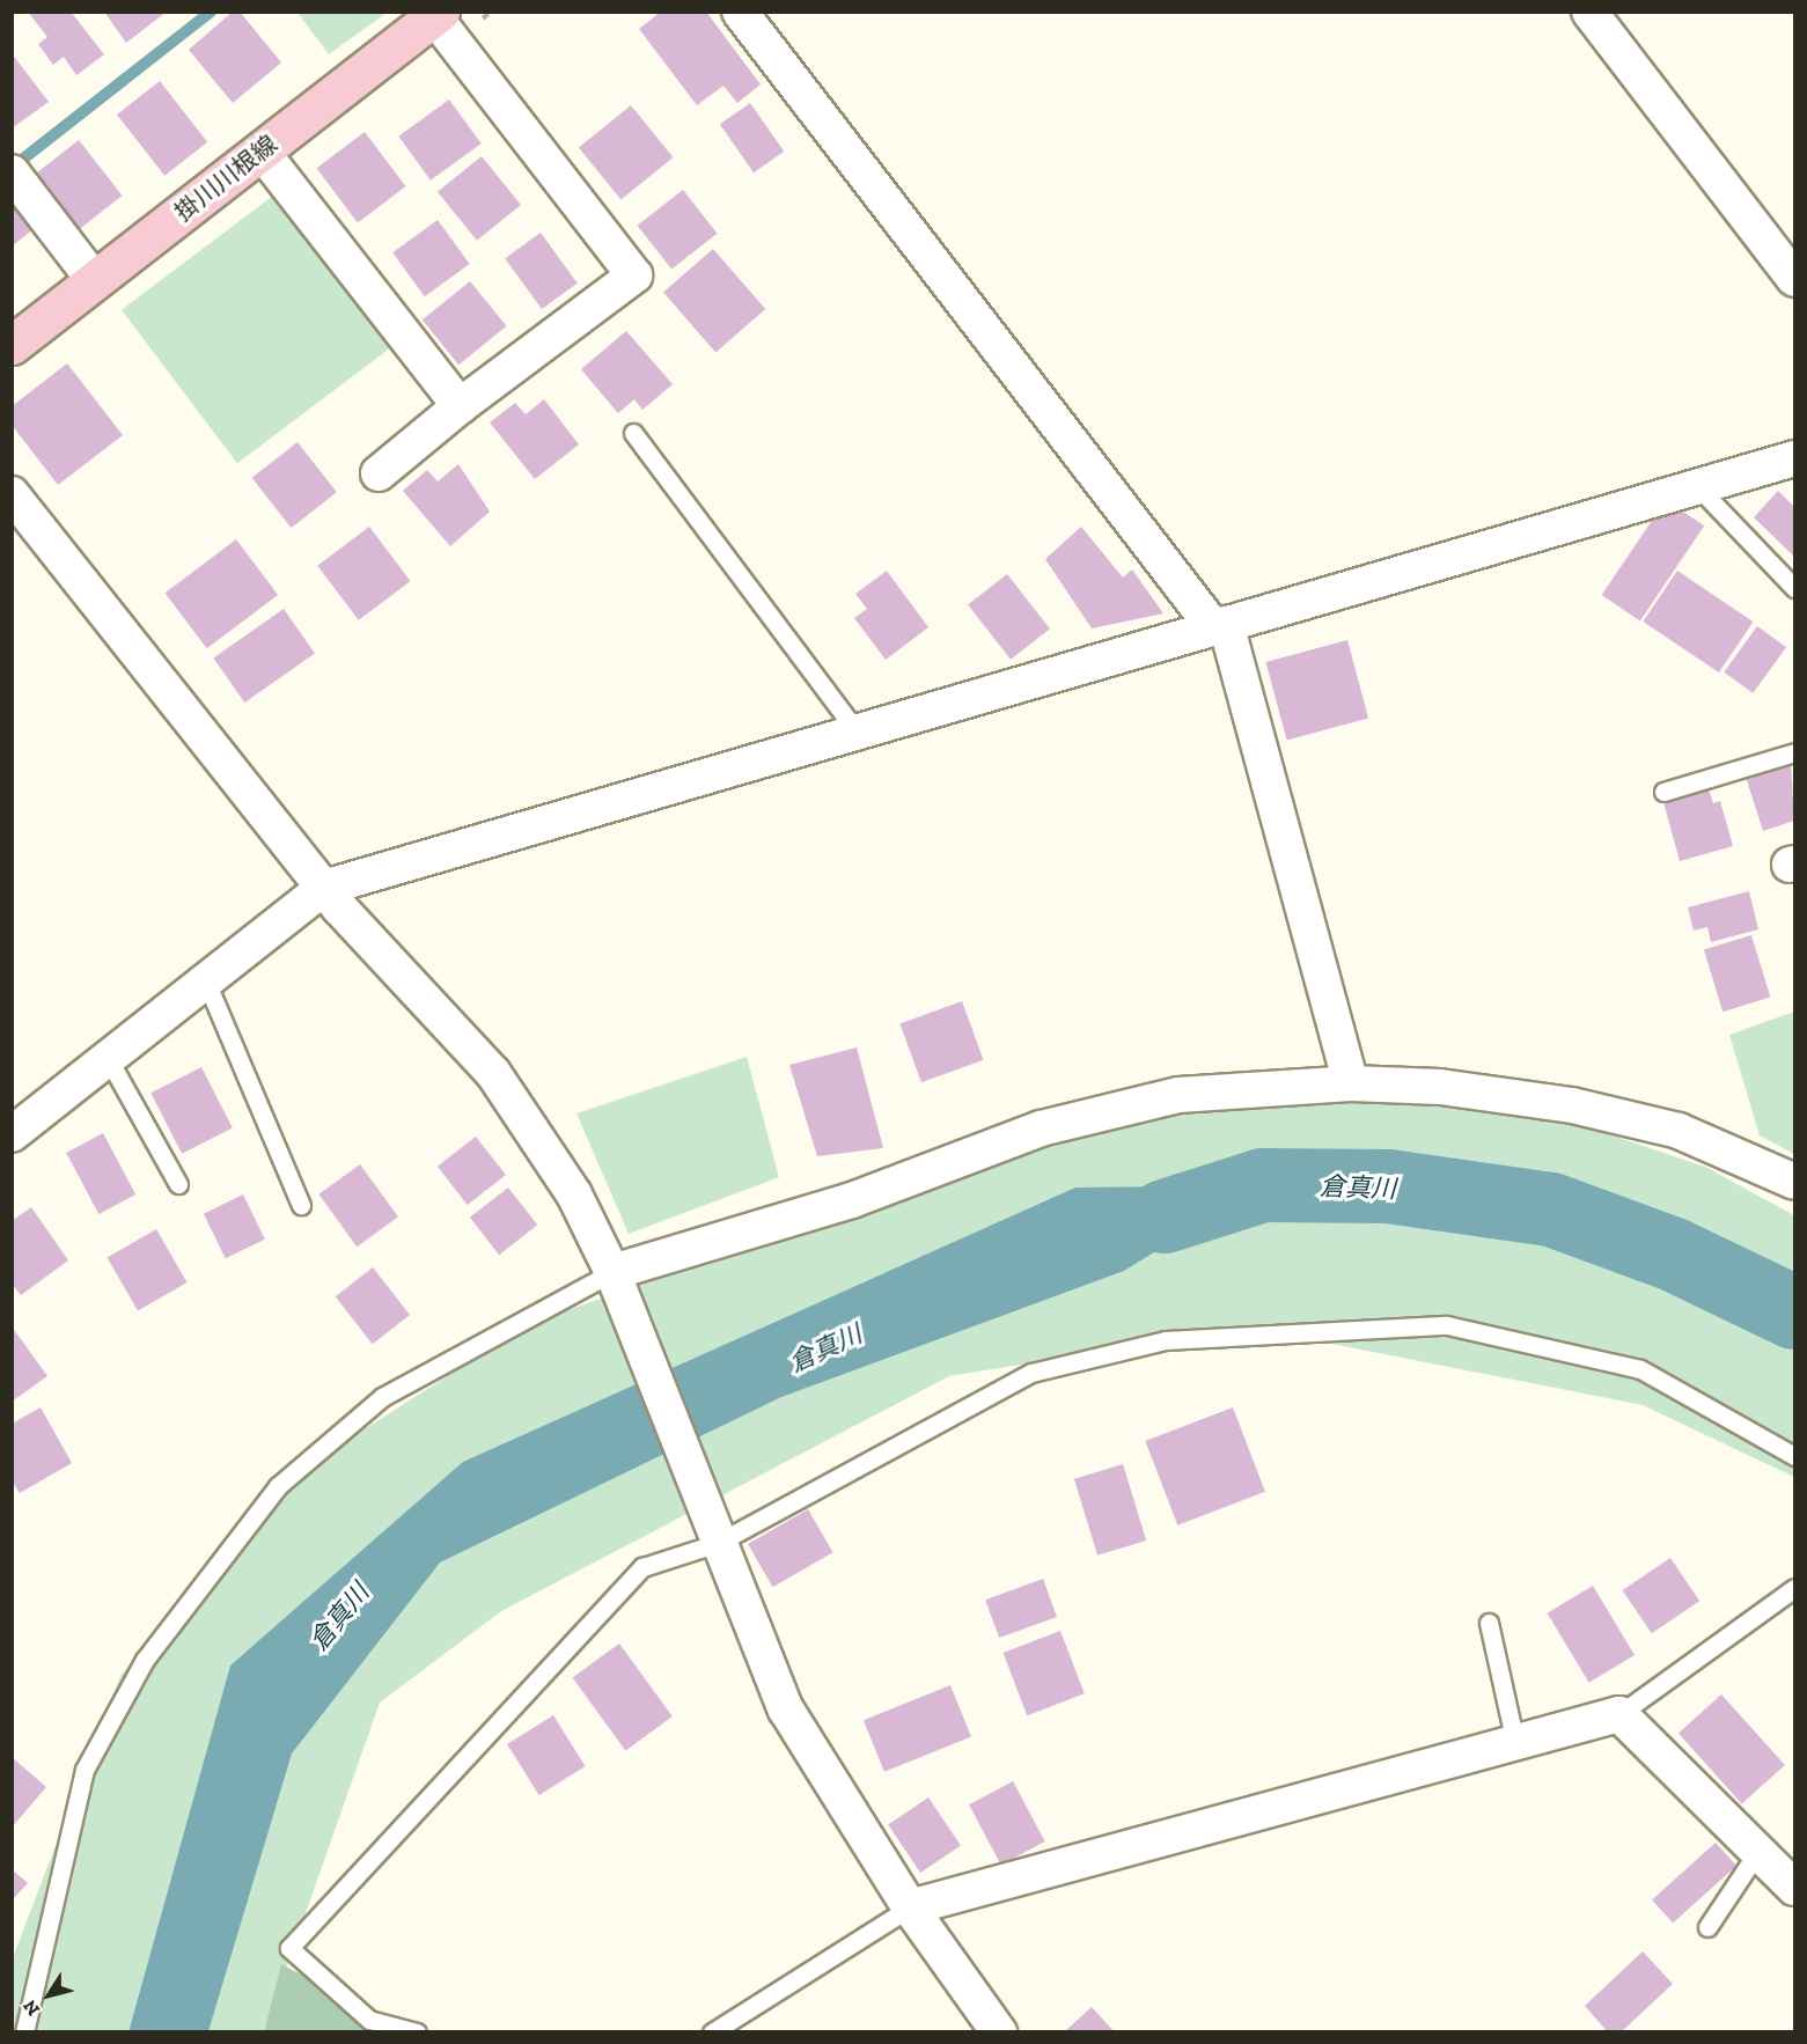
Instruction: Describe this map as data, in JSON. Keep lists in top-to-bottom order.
{
  "streets": {
    "main road": ["掛川川根線"]
  },
  "water": ["倉真川"],
  "north": "bottom left"
}
